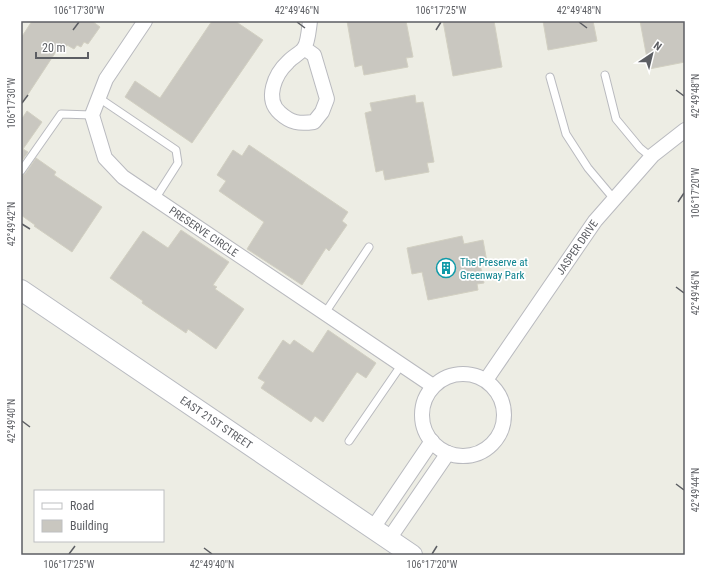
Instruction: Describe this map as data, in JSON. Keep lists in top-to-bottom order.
{
  "streets": {
    "street": ["PRESERVE CIRCLE", "JASPER DRIVE", "EAST 21ST STREET"]
  },
  "crossings": [
    ["PRESERVE CIRCLE", "JASPER DRIVE"]
  ],
  "places": {
    "building": ["The Preserve at Greenway Park"]
  },
  "legend": ["Road", "Building"],
  "scale_bar": "20 m",
  "north": "top right",
  "coordinates": [
    "106°17'30\"W",
    "42°49'46\"N",
    "106°17'25\"W",
    "42°49'48\"N",
    "106°17'20\"W",
    "42°49'42\"N",
    "42°49'40\"N",
    "42°49'44\"N"
  ]
}
